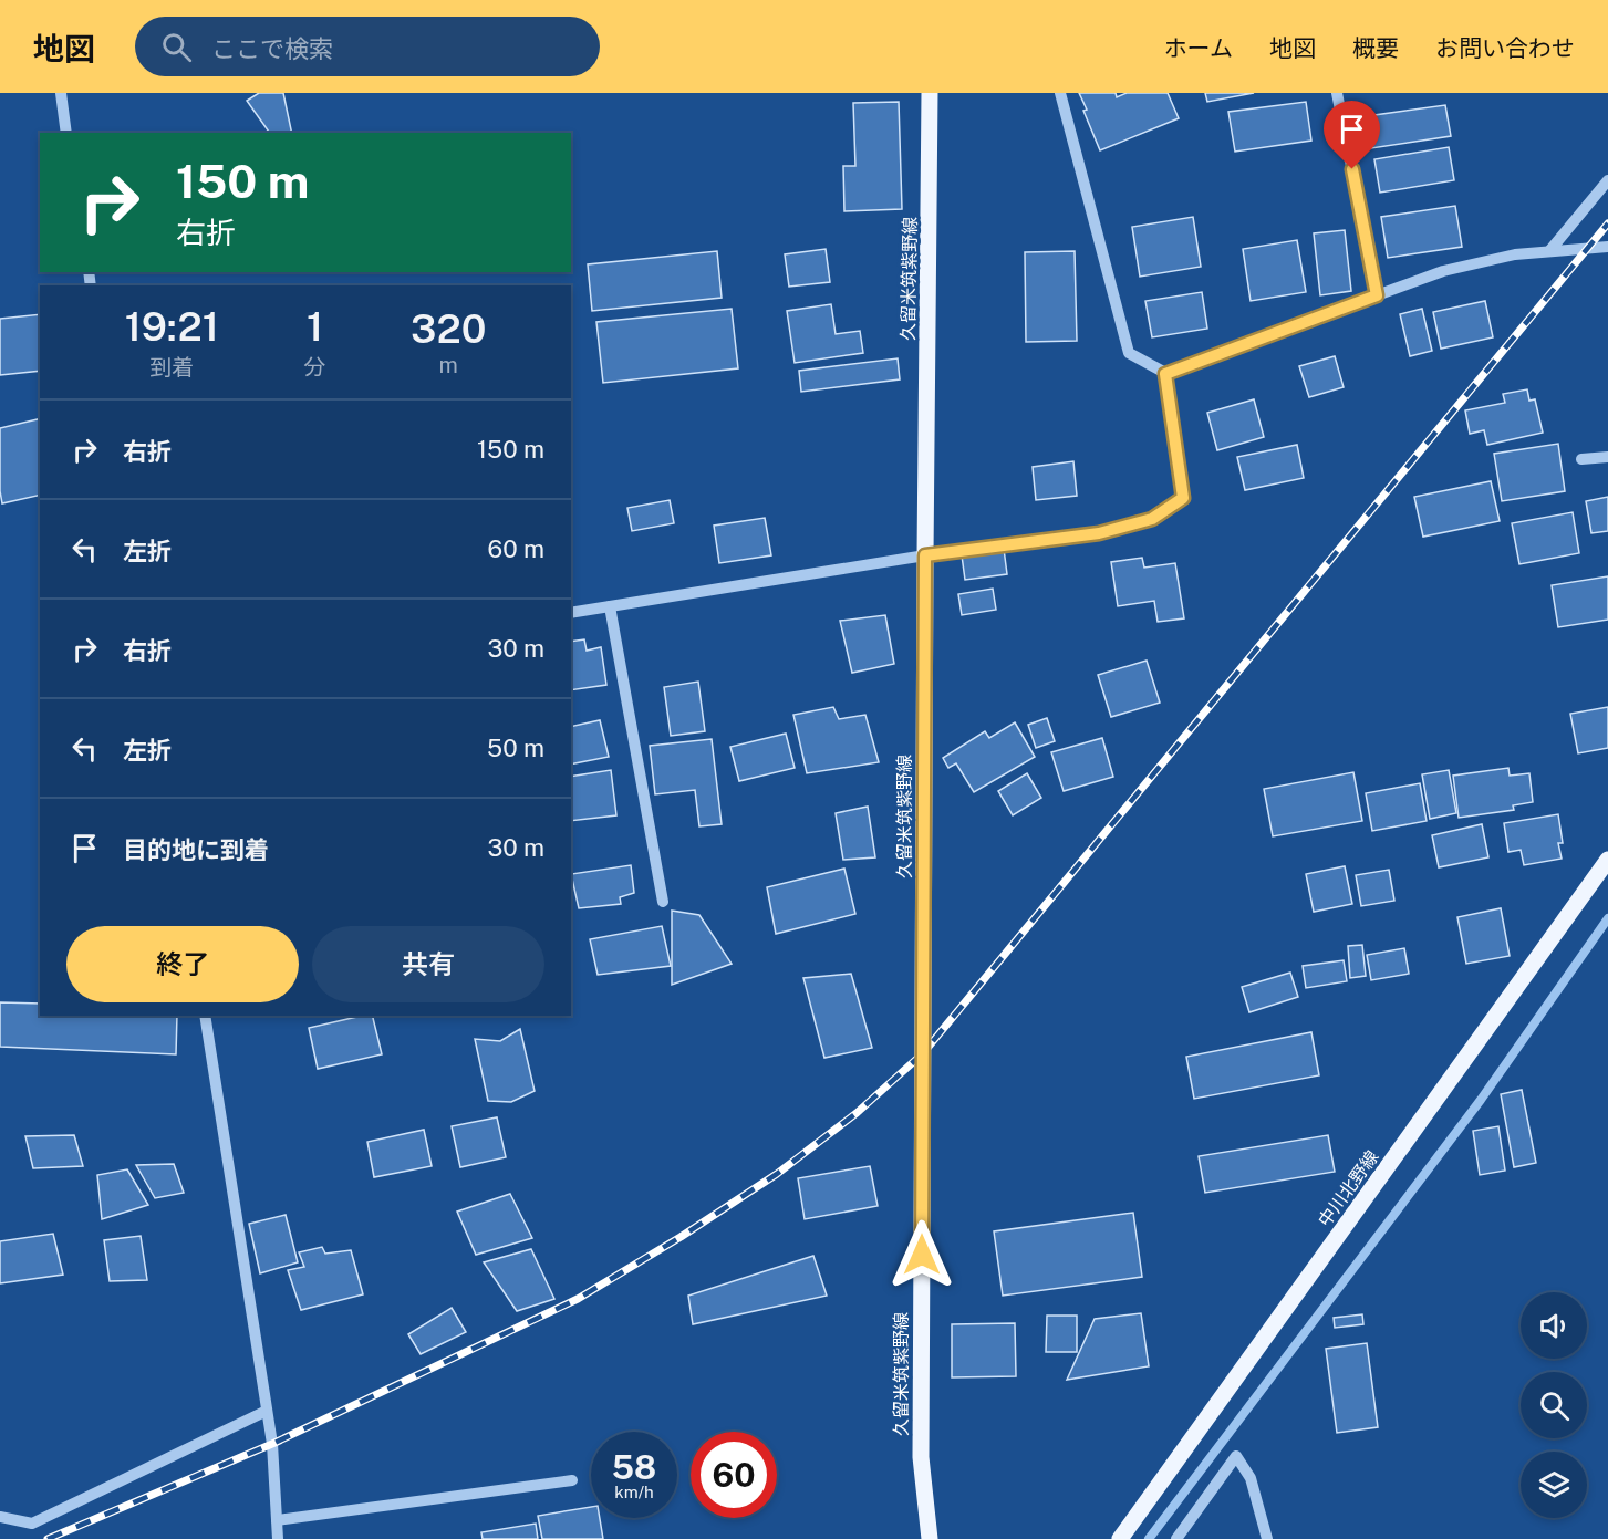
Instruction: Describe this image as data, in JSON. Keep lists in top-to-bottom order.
{
  "streets": {
    "main road": ["久留米筑紫野線", "中川北野線"]
  },
  "page": {
    "header": "地図",
    "search": "ここで検索",
    "nav": [
      "ホーム",
      "地図",
      "概要",
      "お問い合わせ"
    ],
    "turn": ["150 m", "右折"],
    "eta": [
      "19:21",
      "到着",
      "1",
      "分",
      "320",
      "m"
    ],
    "list": [
      {
        "name": "右折",
        "value": "150 m"
      },
      {
        "name": "左折",
        "value": "60 m"
      },
      {
        "name": "右折",
        "value": "30 m"
      },
      {
        "name": "左折",
        "value": "50 m"
      },
      {
        "name": "目的地に到着",
        "value": "30 m"
      }
    ],
    "buttons": ["終了", "共有"],
    "speed": "58 km/h",
    "limit": "60"
  }
}
